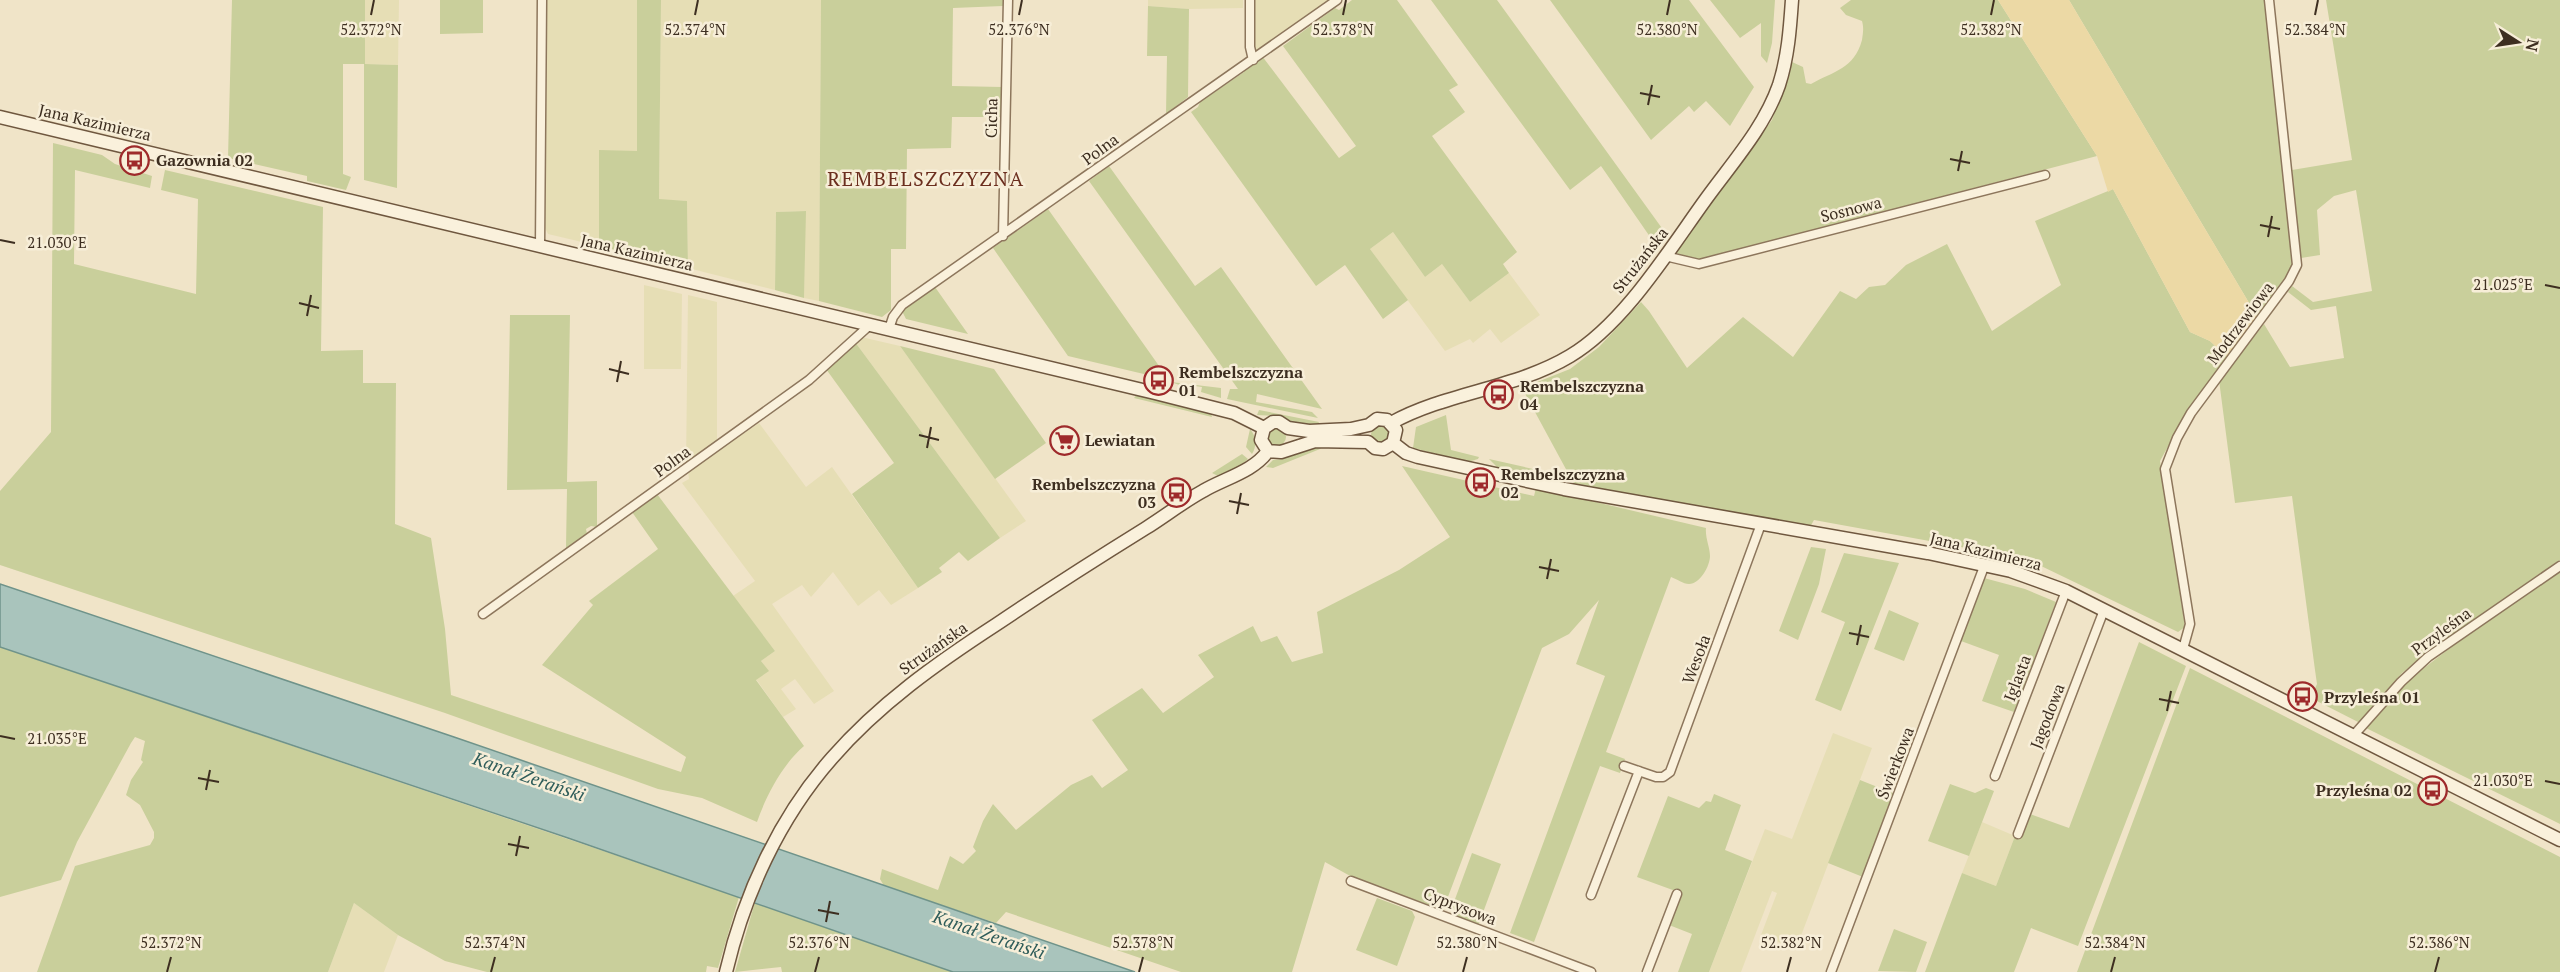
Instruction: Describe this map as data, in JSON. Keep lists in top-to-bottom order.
{
  "streets": {
    "main road": ["Jana Kazimierza", "Strużańska"],
    "street": [
      "Cicha",
      "Polna",
      "Sosnowa",
      "Modrzewiowa",
      "Przyleśna",
      "Wesoła",
      "Iglasta",
      "Jagodowa",
      "Świerkowa",
      "Cyprysowa"
    ]
  },
  "crossings": [
    ["Cicha", "Polna"],
    ["Jana Kazimierza", "Polna"],
    ["Jana Kazimierza", "Strużańska"],
    ["Jana Kazimierza", "Modrzewiowa"],
    ["Jana Kazimierza", "Przyleśna"],
    ["Jana Kazimierza", "Wesoła"],
    ["Jana Kazimierza", "Iglasta"],
    ["Jana Kazimierza", "Jagodowa"],
    ["Jana Kazimierza", "Świerkowa"],
    ["Sosnowa", "Strużańska"]
  ],
  "districts": ["REMBELSZCZYZNA"],
  "water": ["Kanał Żerański"],
  "places": {
    "bus stop": [
      "Gazownia 02",
      "Rembelszczyzna 01",
      "Rembelszczyzna 04",
      "Rembelszczyzna 02",
      "Rembelszczyzna 03",
      "Przyleśna 01",
      "Przyleśna 02"
    ],
    "supermarket": ["Lewiatan"]
  },
  "north": "right",
  "coordinates": [
    "52.372°N",
    "52.374°N",
    "52.376°N",
    "52.378°N",
    "52.380°N",
    "52.382°N",
    "52.384°N",
    "21.030°E",
    "21.025°E",
    "21.035°E",
    "52.386°N"
  ]
}
